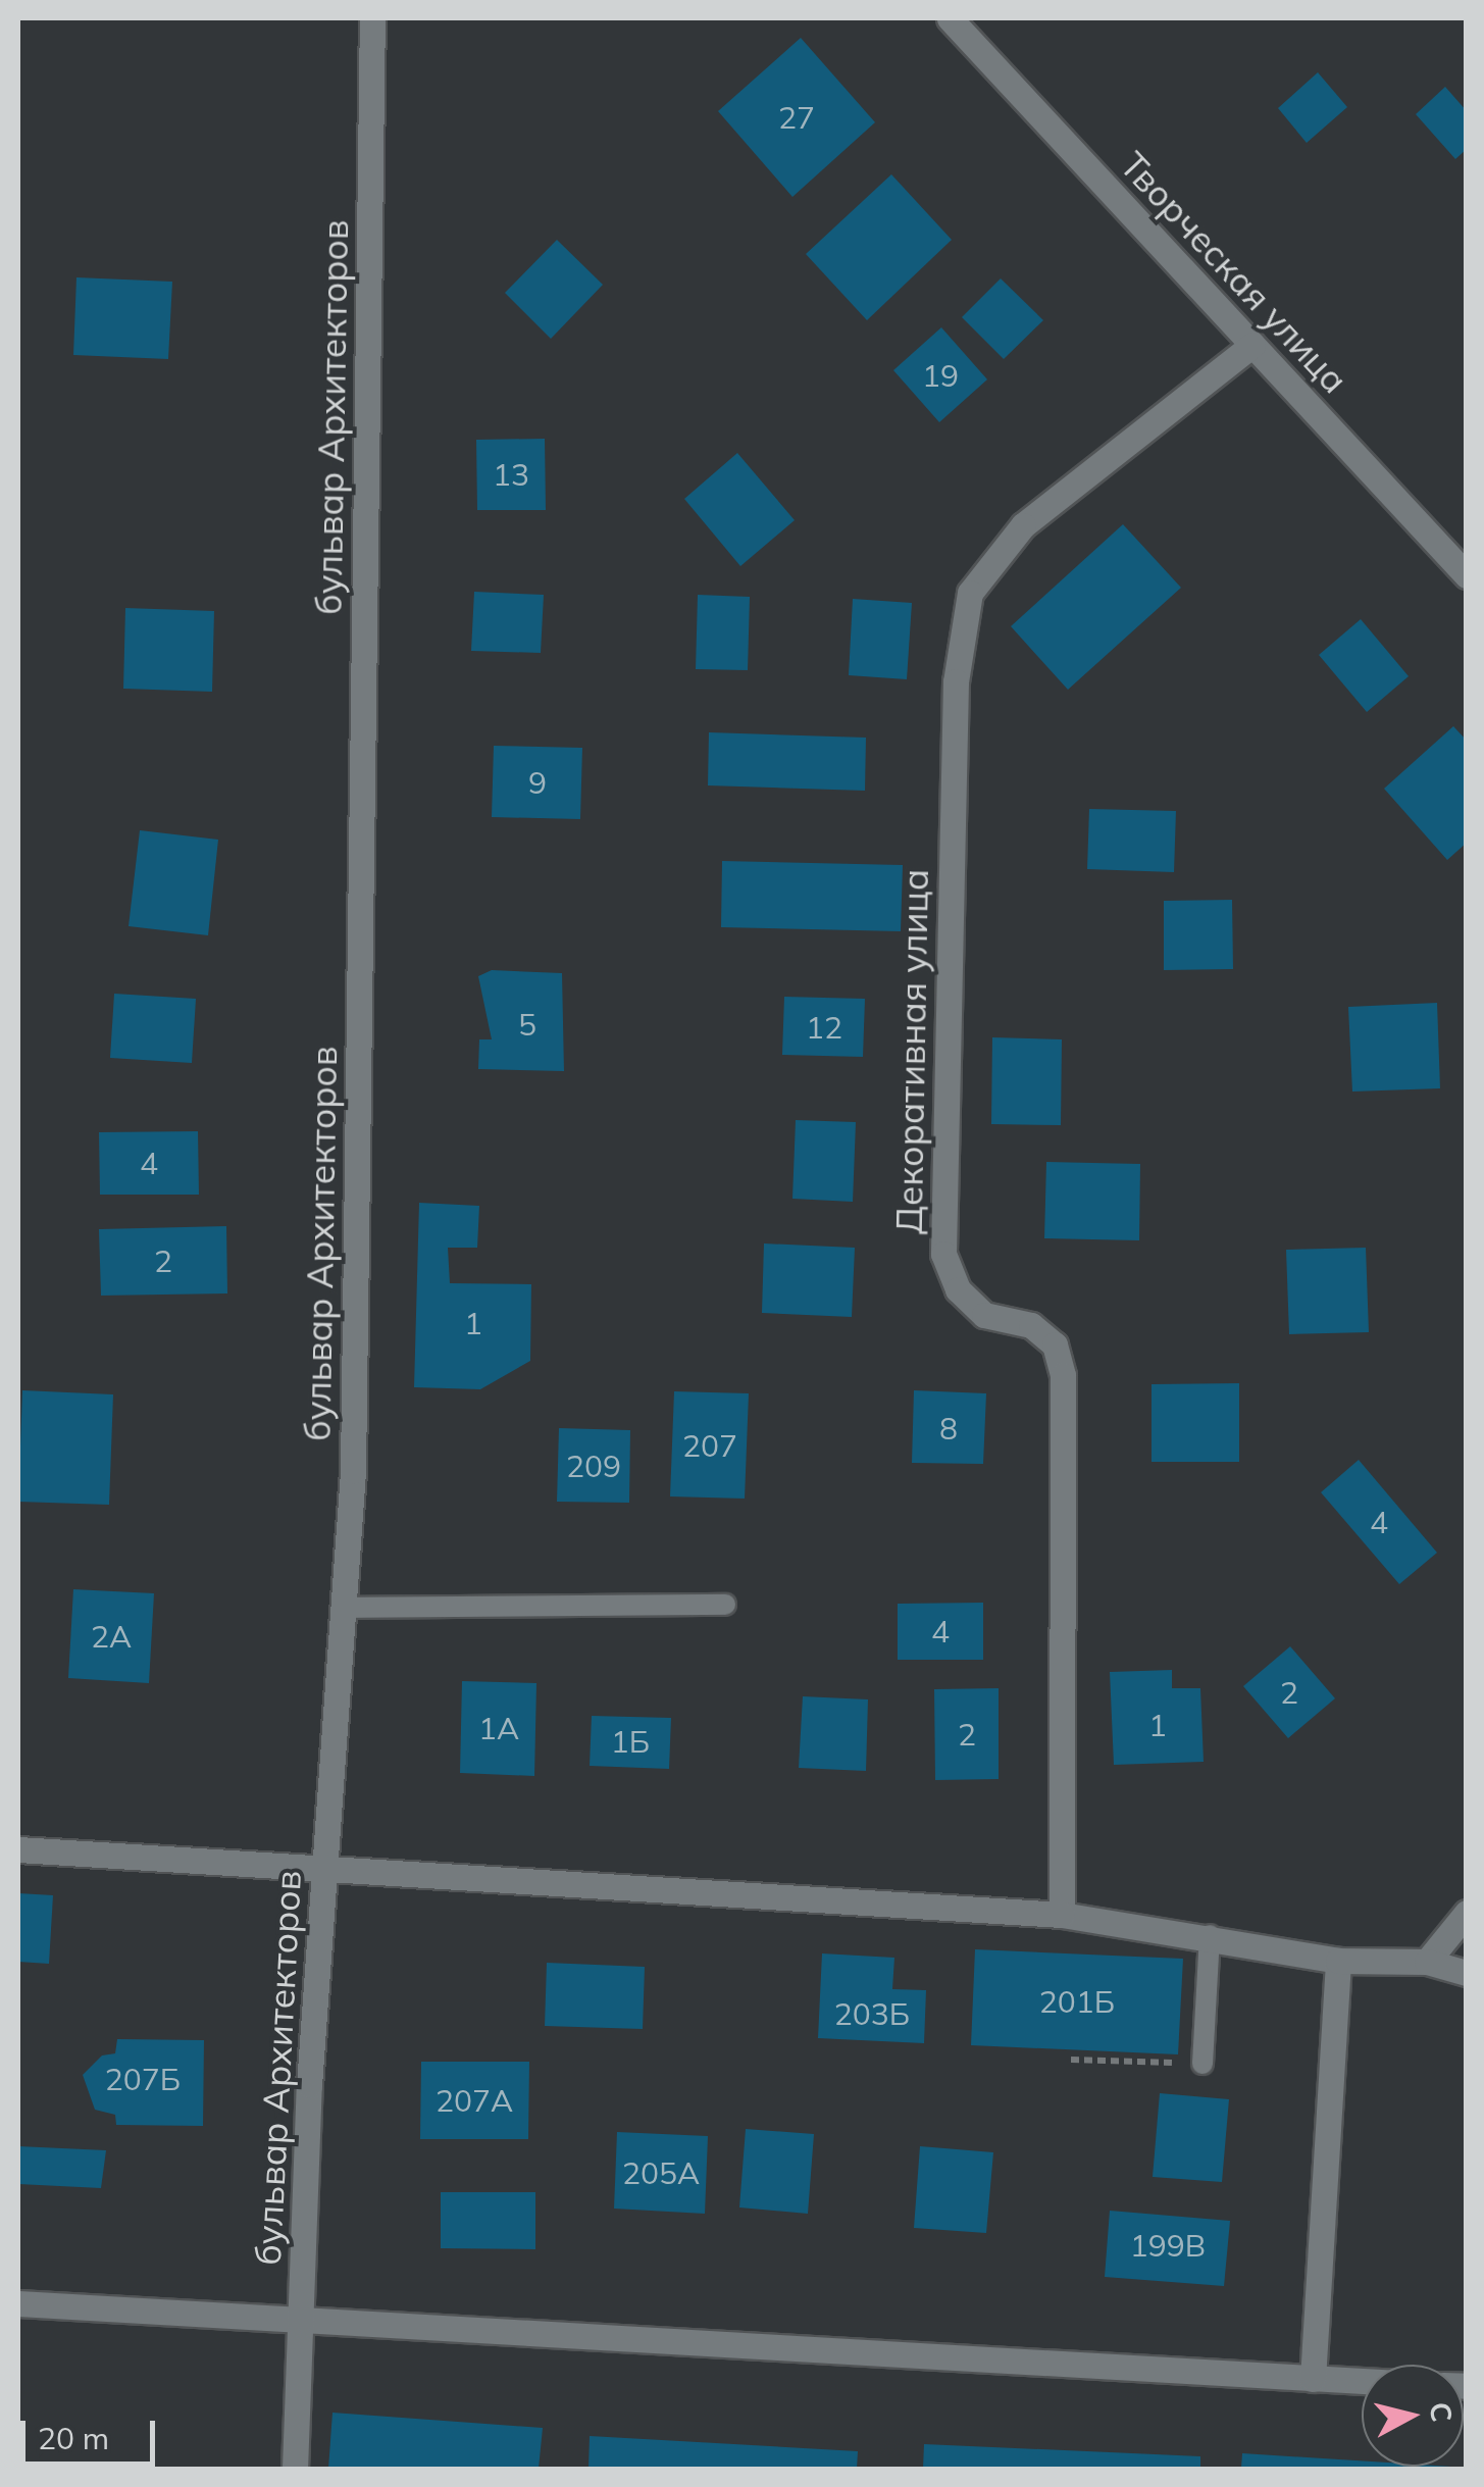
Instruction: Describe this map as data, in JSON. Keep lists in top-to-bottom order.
{
  "streets": {
    "street": ["Творческая улица", "бульвар Архитекторов", "Декоративная улица"]
  },
  "crossings": [
    ["Творческая улица", "Декоративная улица"]
  ],
  "house_numbers": [
    "27",
    "19",
    "13",
    "9",
    "5",
    "12",
    "4",
    "2",
    "1",
    "8",
    "207",
    "209",
    "4",
    "4",
    "2А",
    "2",
    "1",
    "1А",
    "2",
    "1Б",
    "201Б",
    "203Б",
    "207Б",
    "207А",
    "205А",
    "199В"
  ],
  "scale_bar": "20 m",
  "north": "right"
}
